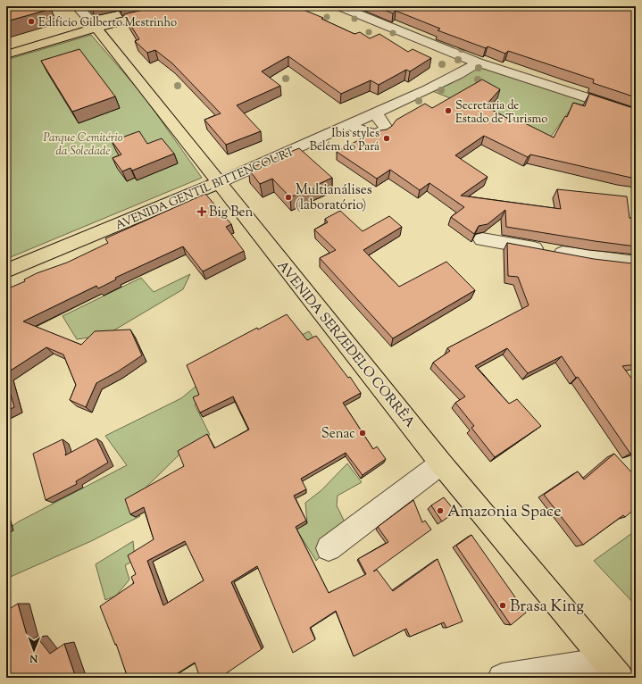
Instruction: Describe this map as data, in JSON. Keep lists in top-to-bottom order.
{
  "streets": {
    "main road": ["AVENIDA GENTIL BITTENCOURT", "AVENIDA SERZEDELO CORRÊA"]
  },
  "crossings": [
    ["AVENIDA GENTIL BITTENCOURT", "AVENIDA SERZEDELO CORRÊA"]
  ],
  "parks": ["Parque Cemitério da Soledade"],
  "places": {
    "other": [
      "Edifício Gilberto Mestrinho",
      "Secretaria de Estado de Turismo",
      "Ibis styles Belém do Pará",
      "Multianálises (laboratório)",
      "Senac",
      "Amazonia Space",
      "Brasa King"
    ],
    "health": ["Big Ben"]
  },
  "north": "bottom"
}
